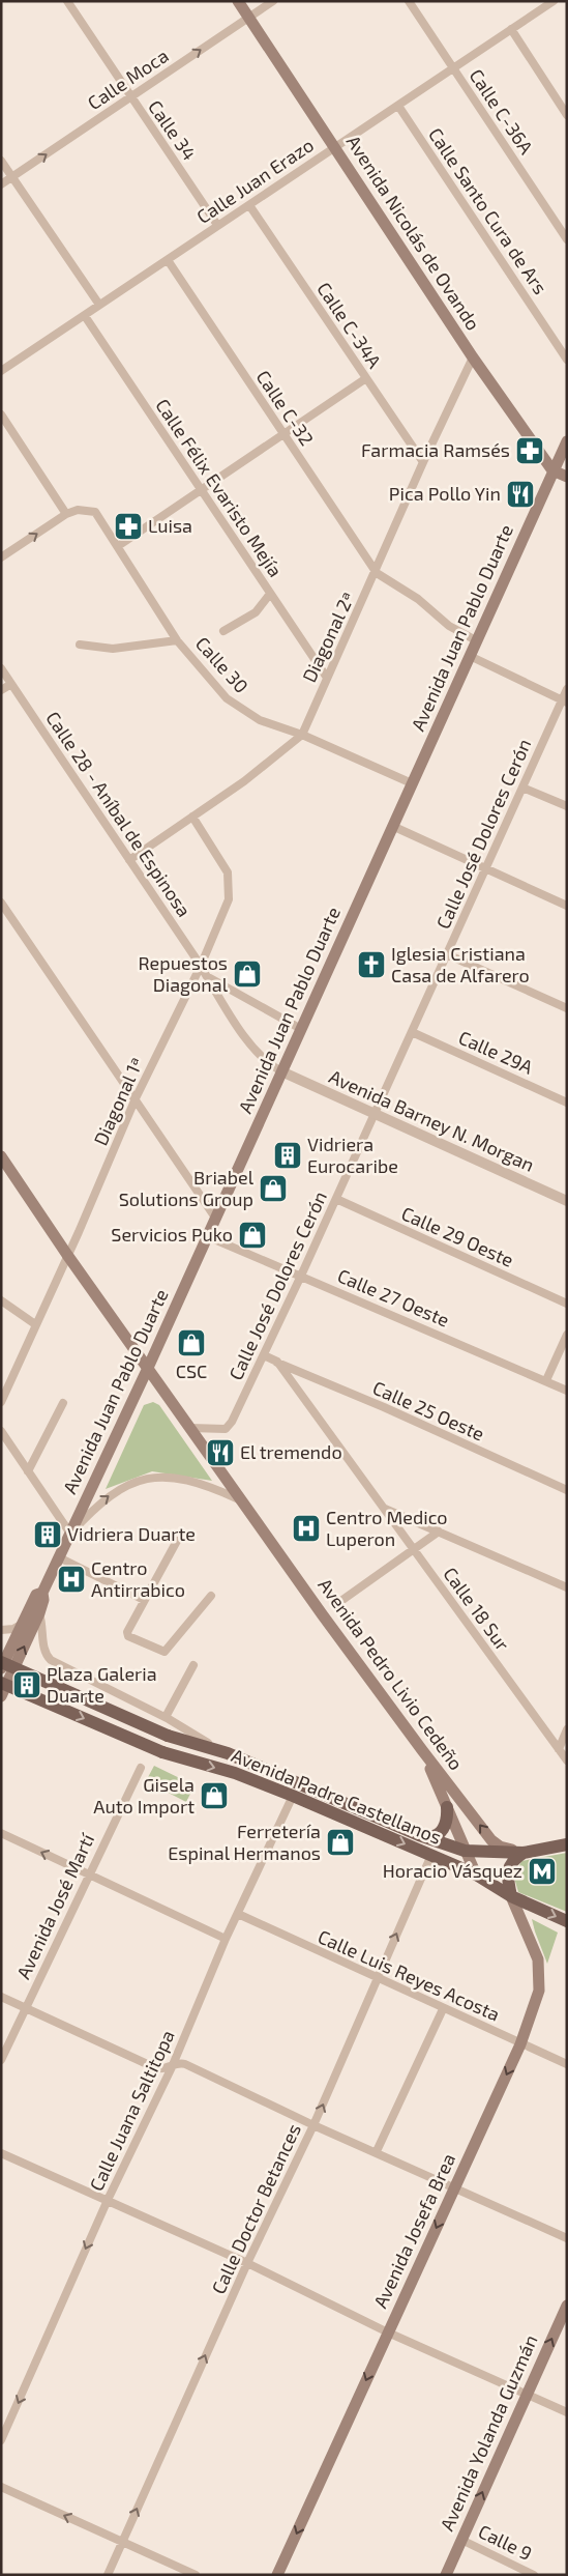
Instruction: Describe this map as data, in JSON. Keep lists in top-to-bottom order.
{
  "streets": {
    "main road": [
      "Avenida Nicolás de Ovando",
      "Avenida Juan Pablo Duarte",
      "Avenida Pedro Livio Cedeño",
      "Avenida Padre Castellanos",
      "Avenida Josefa Brea",
      "Avenida Yolanda Guzmán"
    ],
    "street": [
      "Calle Moca",
      "Calle C-36A",
      "Calle 34",
      "Calle Juan Erazo",
      "Calle Santo Cura de Ars",
      "Calle C-34A",
      "Calle C-32",
      "Calle Félix Evaristo Mejía",
      "Diagonal 2ª",
      "Calle 30",
      "Calle 28 - Aníbal de Espinosa",
      "Calle José Dolores Cerón",
      "Calle 29A",
      "Diagonal 1ª",
      "Avenida Barney N. Morgan",
      "Calle 29 Oeste",
      "Calle 27 Oeste",
      "Calle 25 Oeste",
      "Calle 18 Sur",
      "Avenida José Martí",
      "Calle Luis Reyes Acosta",
      "Calle Juana Saltitopa",
      "Calle Doctor Betances",
      "Calle 9"
    ]
  },
  "crossings": [
    ["Calle Moca", "Calle 34"],
    ["Calle Moca", "Avenida Nicolás de Ovando"],
    ["Calle C-36A", "Calle Juan Erazo"],
    ["Calle 34", "Calle Juan Erazo"],
    ["Calle Juan Erazo", "Calle Santo Cura de Ars"],
    ["Calle Juan Erazo", "Avenida Nicolás de Ovando"],
    ["Calle Juan Erazo", "Calle C-34A"],
    ["Calle Juan Erazo", "Calle C-32"],
    ["Calle Juan Erazo", "Calle Félix Evaristo Mejía"],
    ["Avenida Nicolás de Ovando", "Avenida Juan Pablo Duarte"],
    ["Avenida Nicolás de Ovando", "Diagonal 2ª"],
    ["Calle C-34A", "Diagonal 2ª"],
    ["Calle C-32", "Diagonal 2ª"],
    ["Calle Félix Evaristo Mejía", "Diagonal 2ª"],
    ["Avenida Juan Pablo Duarte", "Calle 30"],
    ["Avenida Juan Pablo Duarte", "Calle 28 - Aníbal de Espinosa"],
    ["Avenida Juan Pablo Duarte", "Avenida Barney N. Morgan"],
    ["Avenida Juan Pablo Duarte", "Calle 27 Oeste"],
    ["Avenida Juan Pablo Duarte", "Avenida Pedro Livio Cedeño"],
    ["Diagonal 2ª", "Calle 30"],
    ["Diagonal 2ª", "Calle 28 - Aníbal de Espinosa"],
    ["Diagonal 2ª", "Diagonal 1ª"],
    ["Calle 28 - Aníbal de Espinosa", "Diagonal 1ª"],
    ["Calle 28 - Aníbal de Espinosa", "Avenida Barney N. Morgan"],
    ["Calle José Dolores Cerón", "Calle 29A"],
    ["Calle José Dolores Cerón", "Avenida Barney N. Morgan"],
    ["Calle José Dolores Cerón", "Calle 29 Oeste"],
    ["Calle José Dolores Cerón", "Calle 27 Oeste"],
    ["Calle José Dolores Cerón", "Calle 18 Sur"],
    ["Calle José Dolores Cerón", "Avenida Pedro Livio Cedeño"],
    ["Diagonal 1ª", "Avenida Pedro Livio Cedeño"],
    ["Calle 25 Oeste", "Calle 18 Sur"],
    ["Avenida Pedro Livio Cedeño", "Avenida Padre Castellanos"],
    ["Avenida Padre Castellanos", "Calle Juana Saltitopa"],
    ["Avenida Padre Castellanos", "Calle Doctor Betances"],
    ["Avenida Padre Castellanos", "Avenida Josefa Brea"],
    ["Calle Luis Reyes Acosta", "Calle Juana Saltitopa"],
    ["Calle Luis Reyes Acosta", "Calle Doctor Betances"],
    ["Calle Luis Reyes Acosta", "Avenida Josefa Brea"],
    ["Avenida Yolanda Guzmán", "Calle 9"]
  ],
  "one_way": [
    "Calle Moca",
    "Calle Juana Saltitopa",
    "Calle Doctor Betances",
    "Avenida Josefa Brea",
    "Avenida Yolanda Guzmán"
  ],
  "places": {
    "pharmacy": ["Farmacia Ramsés", "Luisa"],
    "restaurant": ["Pica Pollo Yin", "El tremendo"],
    "church": ["Iglesia Cristiana Casa de Alfarero"],
    "shop": [
      "Repuestos Diagonal",
      "Briabel Solutions Group",
      "Servicios Puko",
      "CSC",
      "Gisela Auto Import",
      "Ferretería Espinal Hermanos"
    ],
    "building": ["Vidriera Eurocaribe", "Vidriera Duarte", "Plaza Galeria Duarte"],
    "hospital": ["Centro Medico Luperon", "Centro Antirrabico"],
    "metro station": ["Horacio Vásquez"]
  }
}
